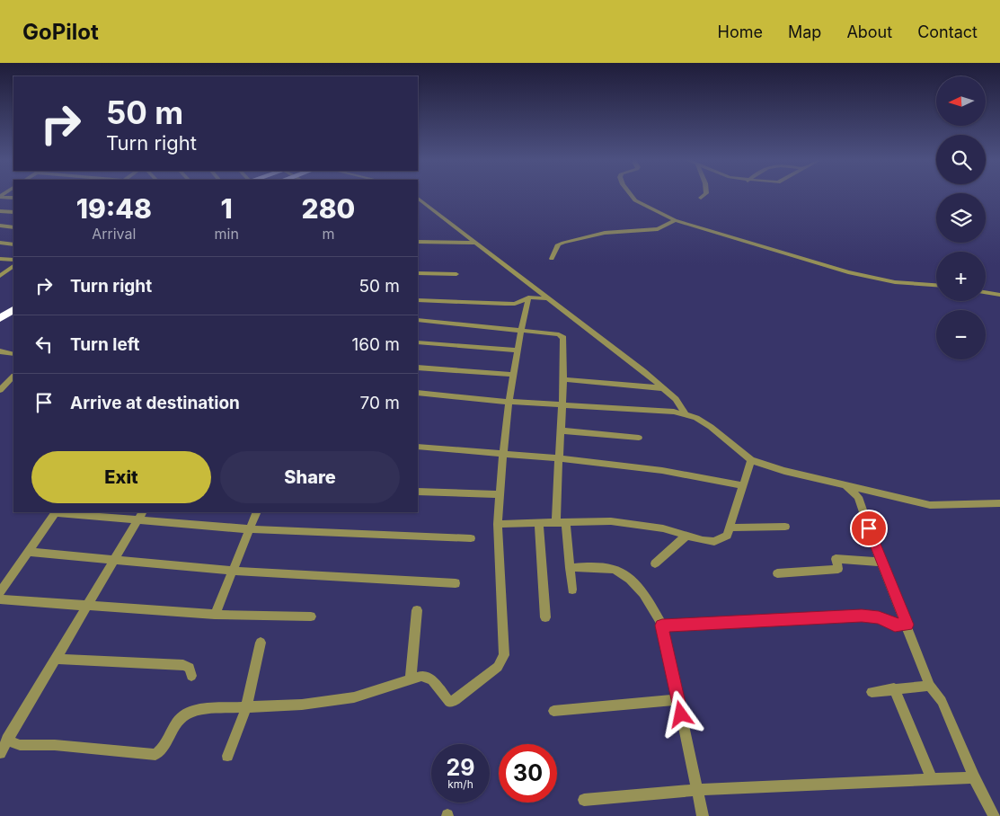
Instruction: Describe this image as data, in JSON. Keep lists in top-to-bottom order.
{
  "north": "left",
  "page": {
    "header": "GoPilot",
    "nav": [
      "Home",
      "Map",
      "About",
      "Contact"
    ],
    "map_buttons": ["+", "−"],
    "turn": ["50 m", "Turn right"],
    "eta": [
      "19:48",
      "Arrival",
      "1",
      "min",
      "280",
      "m"
    ],
    "list": [
      {
        "name": "Turn right",
        "value": "50 m"
      },
      {
        "name": "Turn left",
        "value": "160 m"
      },
      {
        "name": "Arrive at destination",
        "value": "70 m"
      }
    ],
    "buttons": ["Exit", "Share"],
    "speed": "29 km/h",
    "limit": "30"
  }
}
